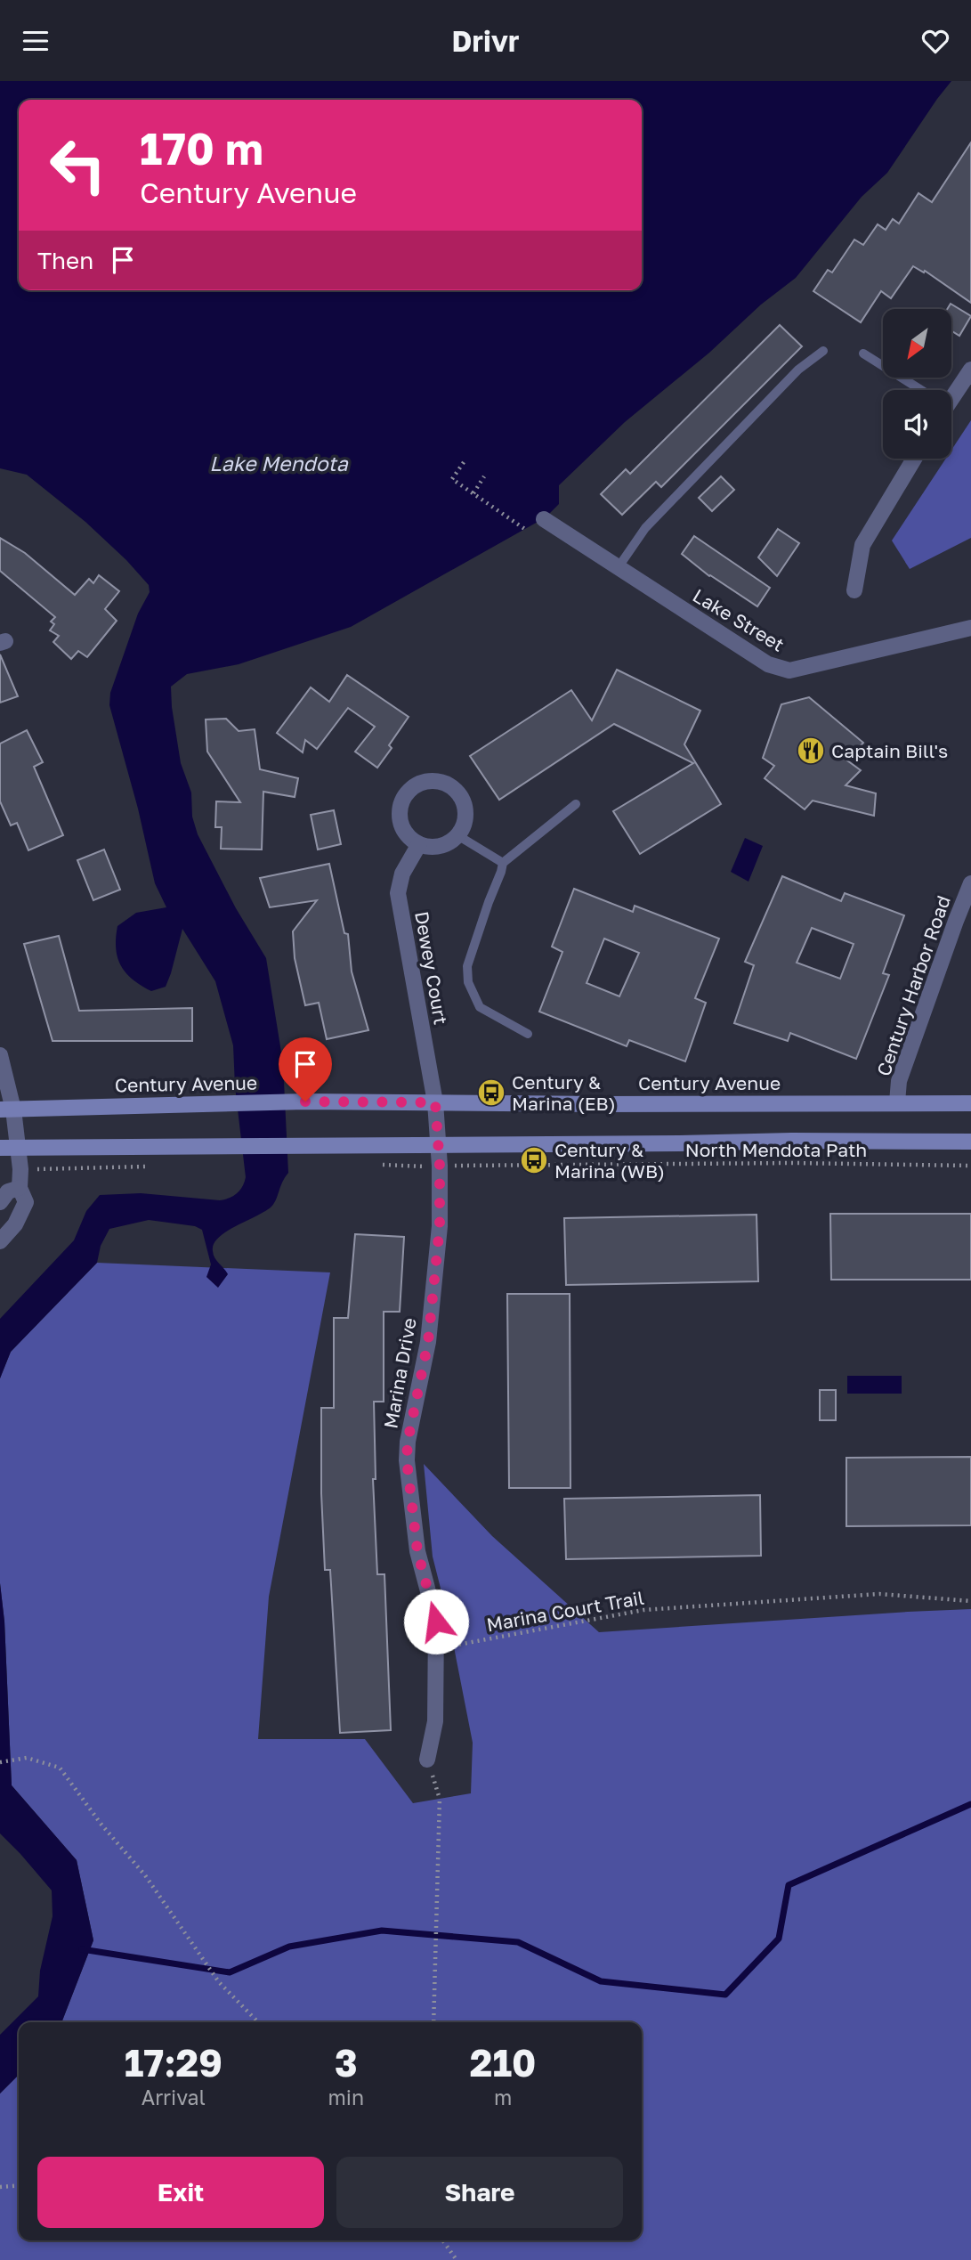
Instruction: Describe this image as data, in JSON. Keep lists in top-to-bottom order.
{
  "streets": {
    "main road": ["Century Avenue"],
    "street": [
      "Lake Street",
      "Dewey Court",
      "Century Harbor Road",
      "Marina Drive"
    ],
    "path": ["North Mendota Path", "Marina Court Trail"]
  },
  "crossings": [
    ["Dewey Court", "Century Avenue"],
    ["Dewey Court", "Marina Drive"],
    ["Century Harbor Road", "Century Avenue"],
    ["Century Avenue", "Marina Drive"],
    ["Marina Drive", "Marina Court Trail"]
  ],
  "water": ["Lake Mendota"],
  "places": {
    "restaurant": ["Captain Bill's"],
    "bus stop": ["Century & Marina (EB)", "Century & Marina (WB)"]
  },
  "north": "bottom left",
  "page": {
    "header": "Drivr",
    "turn": ["170 m", "Century Avenue"],
    "then": "Then",
    "eta": [
      "17:29",
      "Arrival",
      "3",
      "min",
      "210",
      "m"
    ],
    "buttons": ["Exit", "Share"]
  }
}
